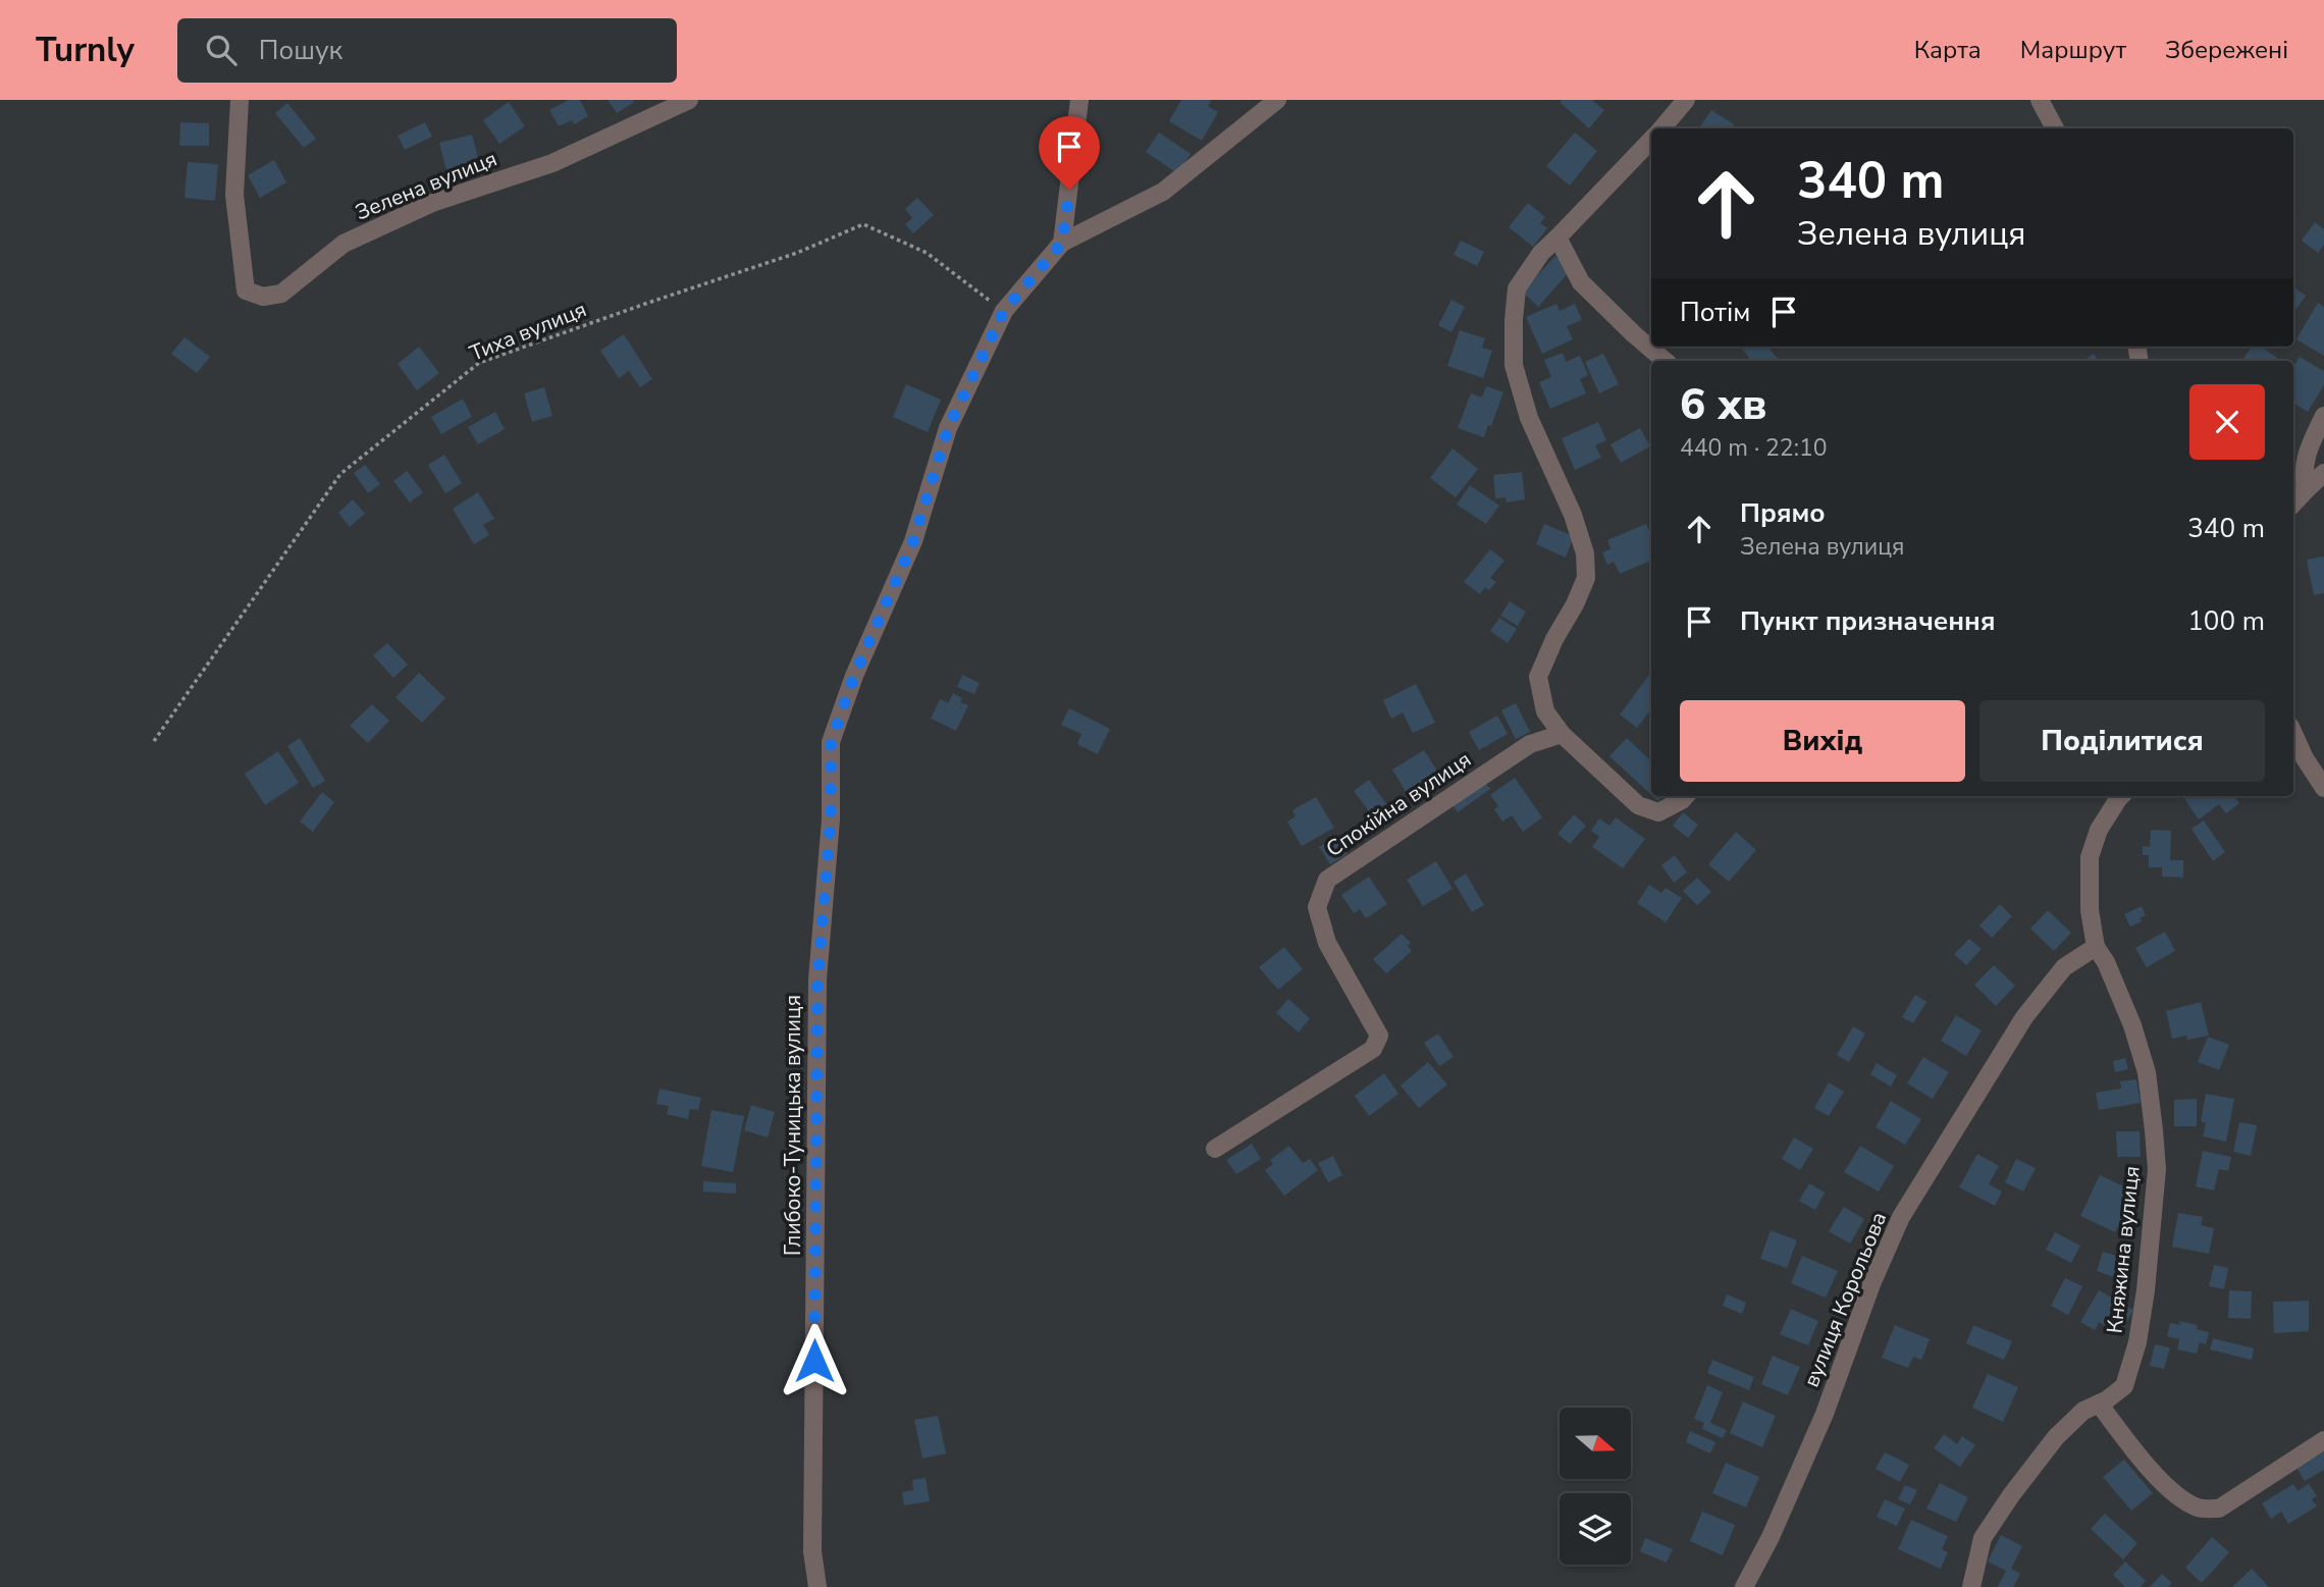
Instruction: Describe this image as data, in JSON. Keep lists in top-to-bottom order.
{
  "streets": {
    "street": [
      "Зелена вулиця",
      "Спокійна вулиця",
      "Глибоко-Туницька вулиця",
      "Княжина вулиця",
      "вулиця Корольова"
    ],
    "path": ["Тиха вулиця"]
  },
  "crossings": [
    ["Тиха вулиця", "Глибоко-Туницька вулиця"],
    ["Княжина вулиця", "вулиця Корольова"]
  ],
  "north": "right",
  "page": {
    "header": "Turnly",
    "search": "Пошук",
    "nav": ["Карта", "Маршрут", "Збережені"],
    "turn": ["340 m", "Зелена вулиця"],
    "then": "Потім",
    "heading": ["6 хв", "440 m · 22:10"],
    "list": [
      {
        "name": "Прямо",
        "note": "Зелена вулиця",
        "value": "340 m"
      },
      {
        "name": "Пункт призначення",
        "value": "100 m"
      }
    ],
    "buttons": ["Вихід", "Поділитися"]
  }
}
